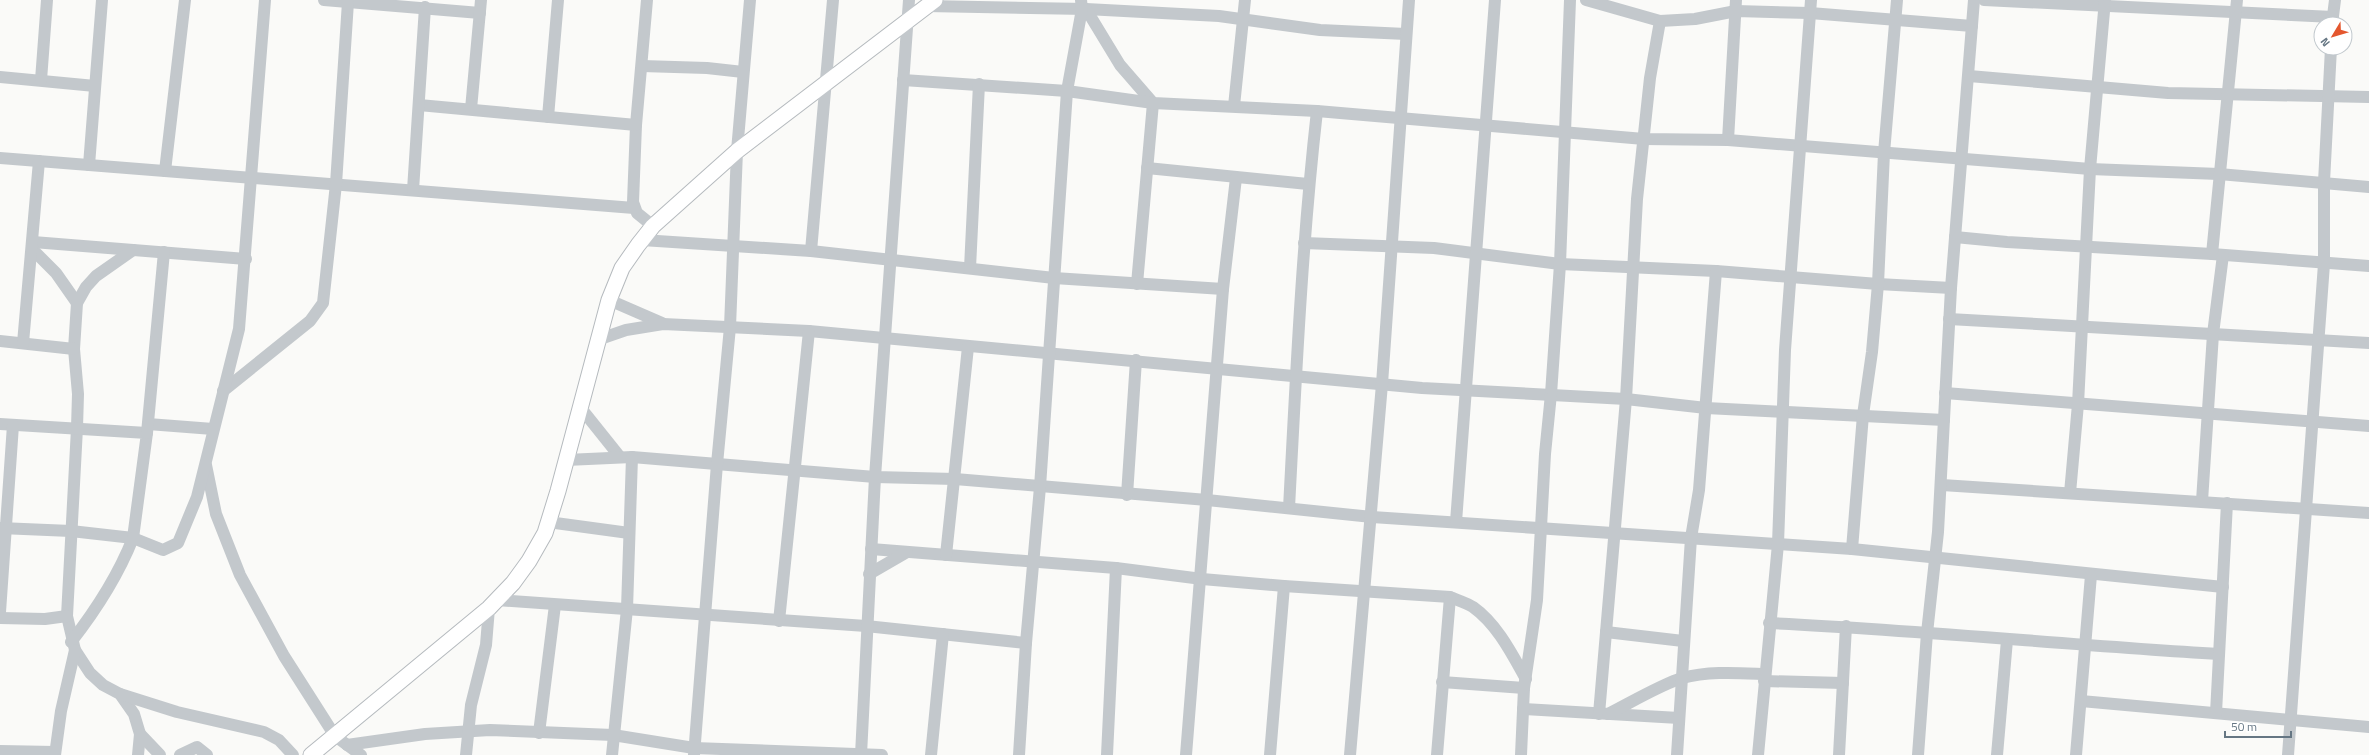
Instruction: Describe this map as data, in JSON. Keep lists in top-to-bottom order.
{
  "scale_bar": "50 m",
  "north": "bottom left"
}
